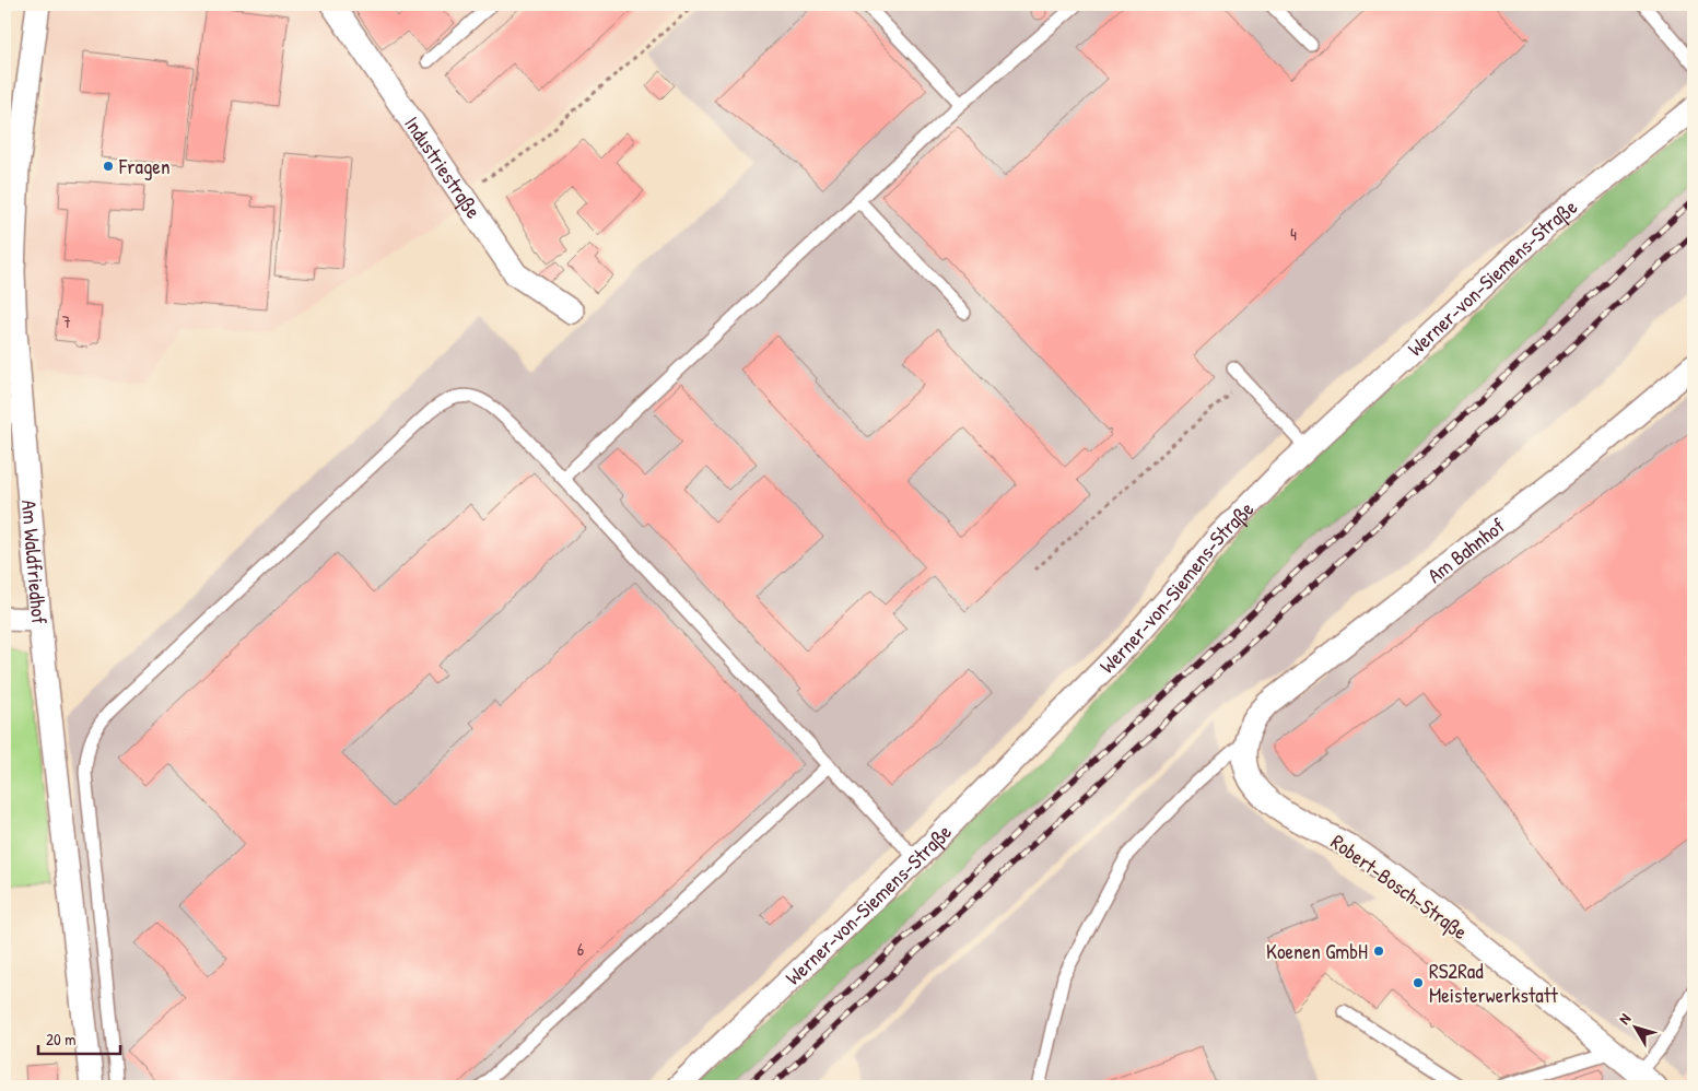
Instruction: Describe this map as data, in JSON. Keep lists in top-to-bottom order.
{
  "streets": {
    "street": [
      "Industriestraße",
      "Werner-von-Siemens-Straße",
      "Am Bahnhof",
      "Am Waldfriedhof",
      "Robert-Bosch-Straße"
    ]
  },
  "crossings": [
    ["Am Bahnhof", "Robert-Bosch-Straße"]
  ],
  "places": ["Fragen", "Koenen GmbH", "RS2Rad Meisterwerkstatt"],
  "house_numbers": ["4", "7", "6"],
  "scale_bar": "20 m",
  "north": "top left"
}
